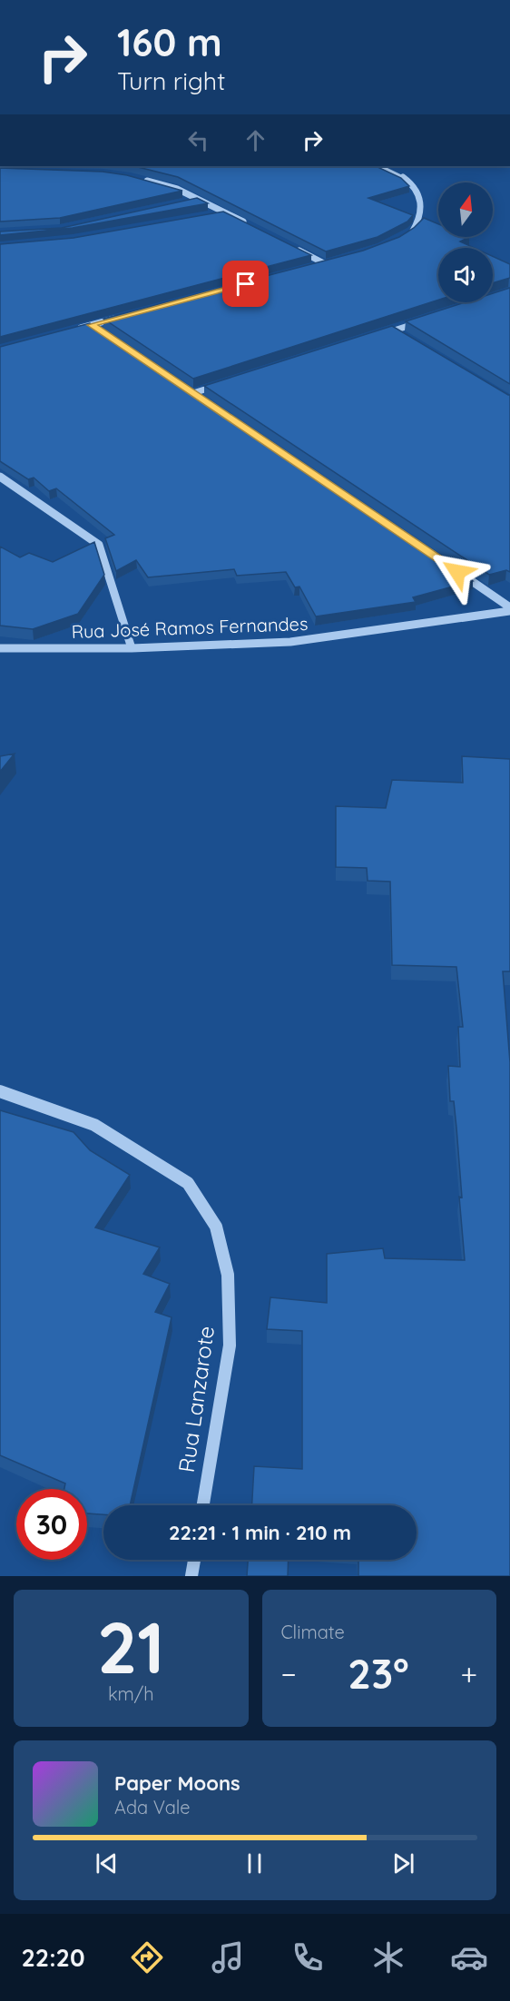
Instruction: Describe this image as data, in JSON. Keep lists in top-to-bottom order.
{
  "streets": {
    "street": ["Rua José Ramos Fernandes", "Rua Lanzarote"]
  },
  "north": "top",
  "page": {
    "turn": ["160 m", "Turn right"],
    "limit": "30",
    "trip": "22:21 · 1 min · 210 m",
    "tile": [
      ["21", "km/h"],
      "Climate"
    ],
    "heat": ["−", "23°", "+"],
    "song": ["Paper Moons", "Ada Vale"],
    "tabs": "22:20"
  }
}
